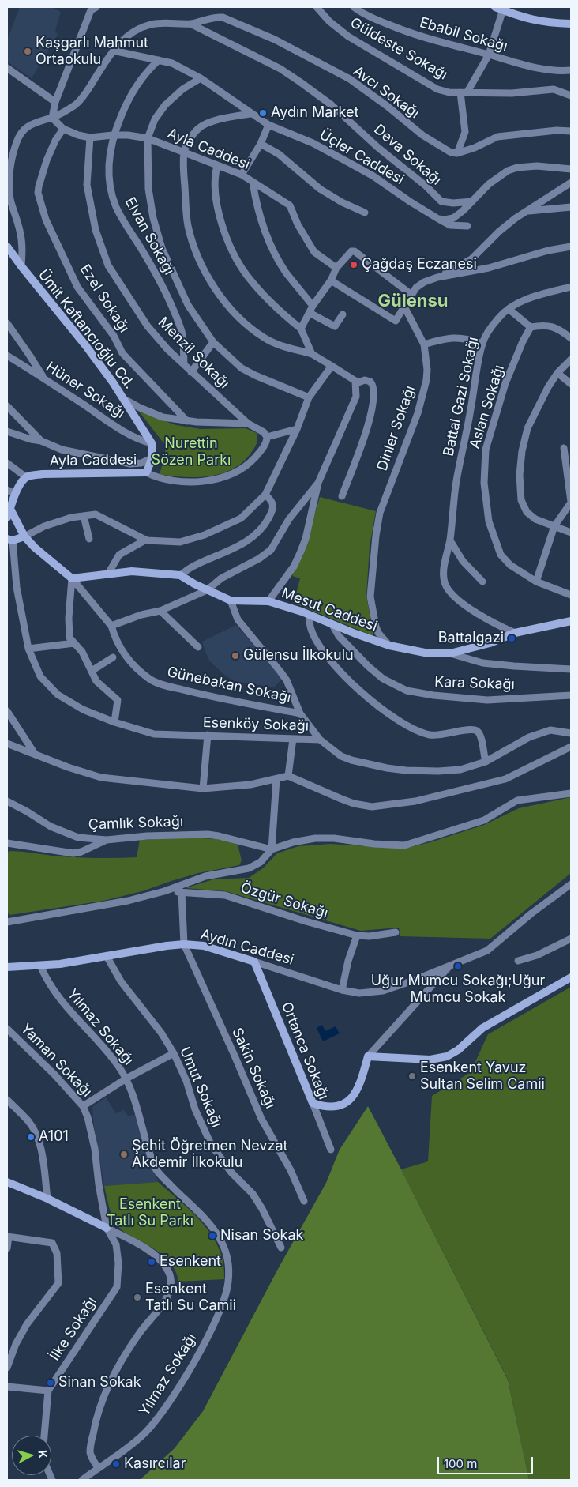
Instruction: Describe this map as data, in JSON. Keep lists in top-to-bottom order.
{
  "streets": {
    "street": [
      "Ebabil Sokağı",
      "Güldeste Sokağı",
      "Avcı Sokağı",
      "Ayla Caddesi",
      "Deva Sokağı",
      "Üçler Caddesi",
      "Elvan Sokağı",
      "Ezel Sokağı",
      "Ümit Kaftancıoğlu Cd.",
      "Menzil Sokağı",
      "Hüner Sokağı",
      "Battal Gazi Sokağı",
      "Aslan Sokağı",
      "Dinler Sokağı",
      "Mesut Caddesi",
      "Kara Sokağı",
      "Günebakan Sokağı",
      "Esenköy Sokağı",
      "Çamlık Sokağı",
      "Özgür Sokağı",
      "Aydın Caddesi",
      "Yılmaz Sokağı",
      "Ortanca Sokağı",
      "Yaman Sokağı",
      "Sakin Sokağı",
      "Umut Sokağı",
      "İlke Sokağı"
    ]
  },
  "crossings": [
    ["Avcı Sokağı", "Deva Sokağı"],
    ["Ayla Caddesi", "Elvan Sokağı"],
    ["Ayla Caddesi", "Ezel Sokağı"],
    ["Ayla Caddesi", "Menzil Sokağı"],
    ["Üçler Caddesi", "Elvan Sokağı"],
    ["Elvan Sokağı", "Menzil Sokağı"],
    ["Ümit Kaftancıoğlu Cd.", "Hüner Sokağı"],
    ["Battal Gazi Sokağı", "Mesut Caddesi"],
    ["Dinler Sokağı", "Mesut Caddesi"],
    ["Mesut Caddesi", "Kara Sokağı"],
    ["Mesut Caddesi", "Günebakan Sokağı"],
    ["Aydın Caddesi", "Yılmaz Sokağı"],
    ["Aydın Caddesi", "Ortanca Sokağı"],
    ["Aydın Caddesi", "Sakin Sokağı"],
    ["Aydın Caddesi", "Umut Sokağı"],
    ["Yaman Sokağı", "İlke Sokağı"]
  ],
  "districts": ["Gülensu"],
  "parks": ["Nurettin Sözen Parkı", "Esenkent Tatlı Su Parkı"],
  "places": [
    "Kaşgarlı Mahmut Ortaokulu",
    "Aydın Market",
    "Çağdaş Eczanesi",
    "Battalgazi",
    "Gülensu İlkokulu",
    "Uğur Mumcu Sokağı;Uğur Mumcu Sokak",
    "Esenkent Yavuz Sultan Selim Camii",
    "A101",
    "Şehit Öğretmen Nevzat Akdemir İlkokulu",
    "Nisan Sokak",
    "Esenkent",
    "Esenkent Tatlı Su Camii",
    "Sinan Sokak",
    "Kasırcılar"
  ],
  "scale_bar": "100 m",
  "north": "right"
}
